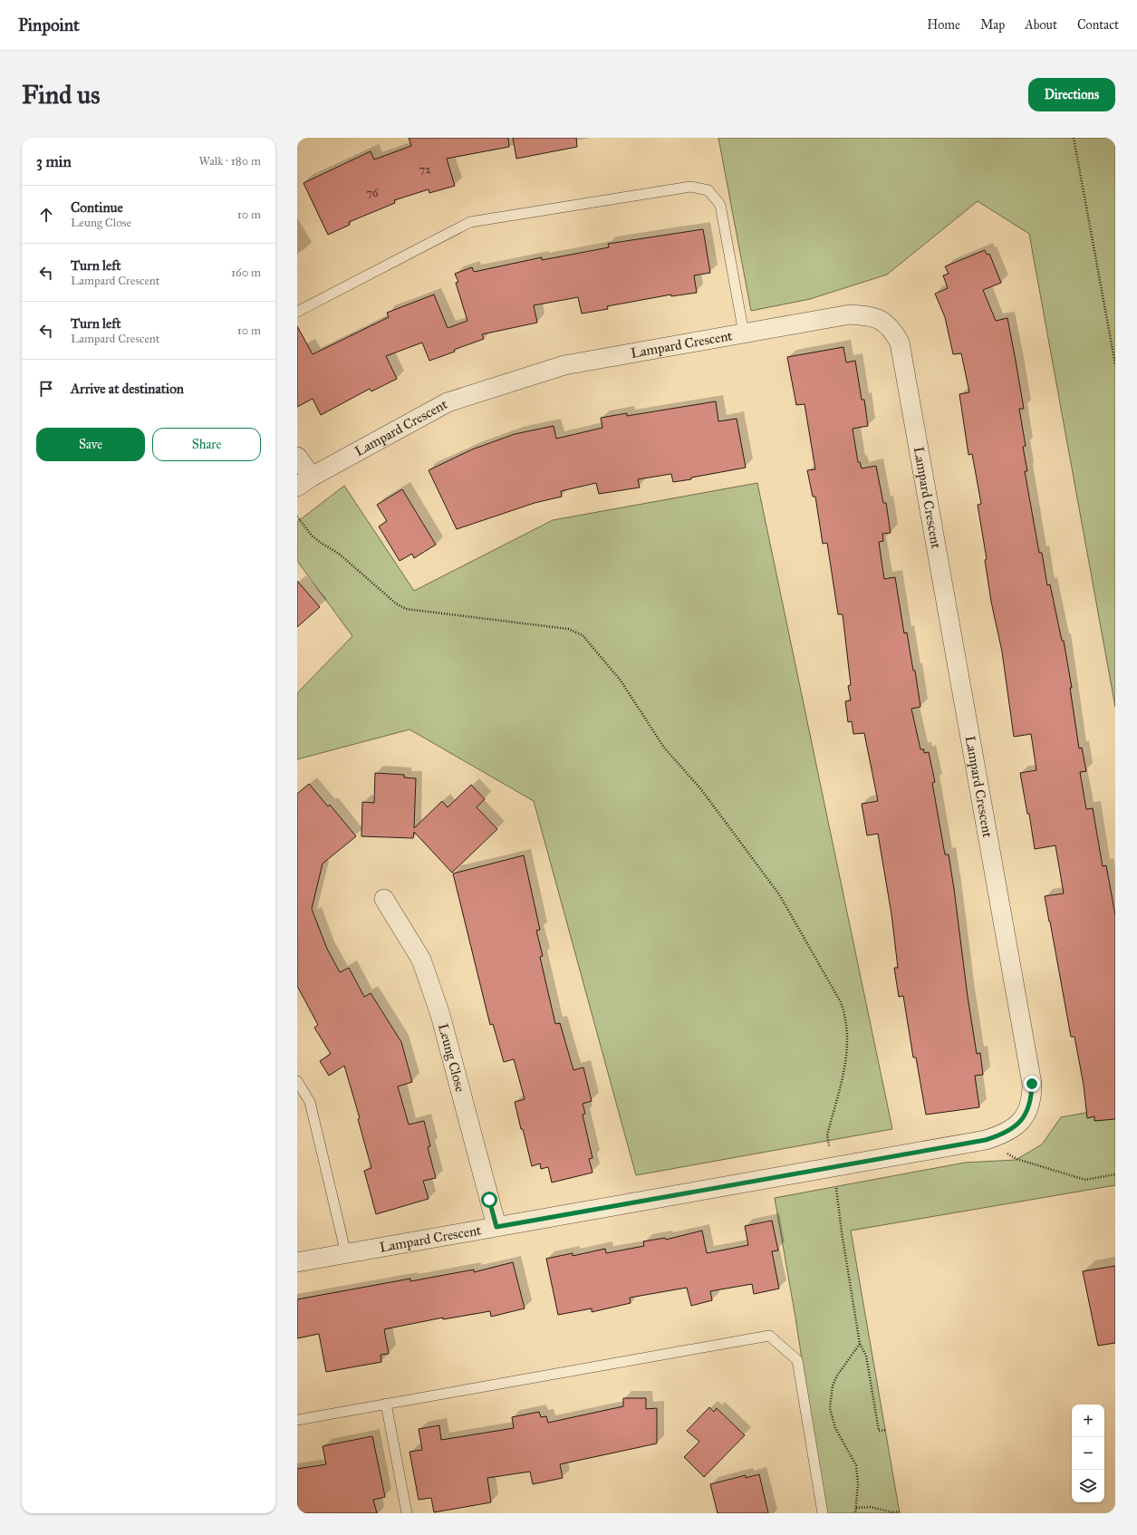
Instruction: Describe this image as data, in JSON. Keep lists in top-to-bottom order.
{
  "streets": {
    "street": ["Lampard Crescent", "Leung Close"]
  },
  "crossings": [
    ["Lampard Crescent", "Leung Close"]
  ],
  "house_numbers": ["72", "76"],
  "page": {
    "header": "Pinpoint",
    "nav": [
      "Home",
      "Map",
      "About",
      "Contact"
    ],
    "buttons": [
      "Directions",
      ["Save", "Share"]
    ],
    "title": "Find us",
    "heading": ["3 min", "Walk · 180 m"],
    "list": [
      ["Continue", "Leung Close", "10 m"],
      ["Turn left", "Lampard Crescent", "160 m"],
      ["Turn left", "Lampard Crescent", "10 m"],
      "Arrive at destination"
    ],
    "map_buttons": ["+", "−"]
  }
}
